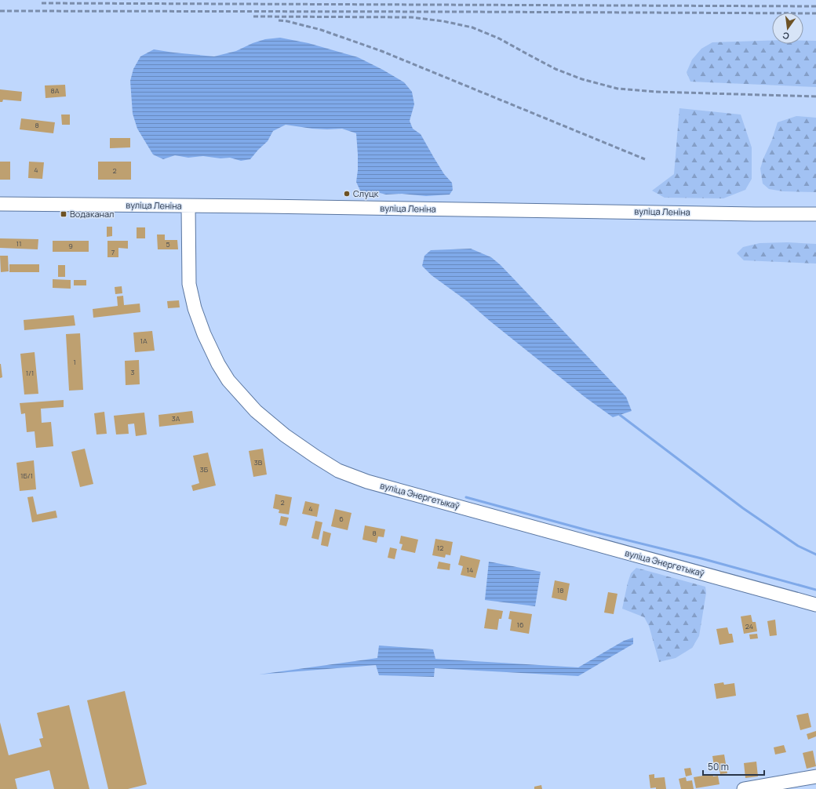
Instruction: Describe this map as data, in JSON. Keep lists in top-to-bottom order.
{
  "streets": {
    "street": ["вуліца Леніна", "вуліца Энергетыкаў"]
  },
  "crossings": [
    ["вуліца Леніна", "вуліца Энергетыкаў"]
  ],
  "places": {
    "other": ["Слуцк"],
    "transit": ["Водаканал"]
  },
  "house_numbers": [
    "8А",
    "8",
    "4",
    "2",
    "11",
    "5",
    "9",
    "7",
    "1А",
    "1",
    "3",
    "1/1",
    "3А",
    "3В",
    "3Б",
    "1Б/1",
    "2",
    "4",
    "6",
    "8",
    "12",
    "14",
    "18",
    "16",
    "24"
  ],
  "scale_bar": "50 m",
  "north": "bottom"
}
